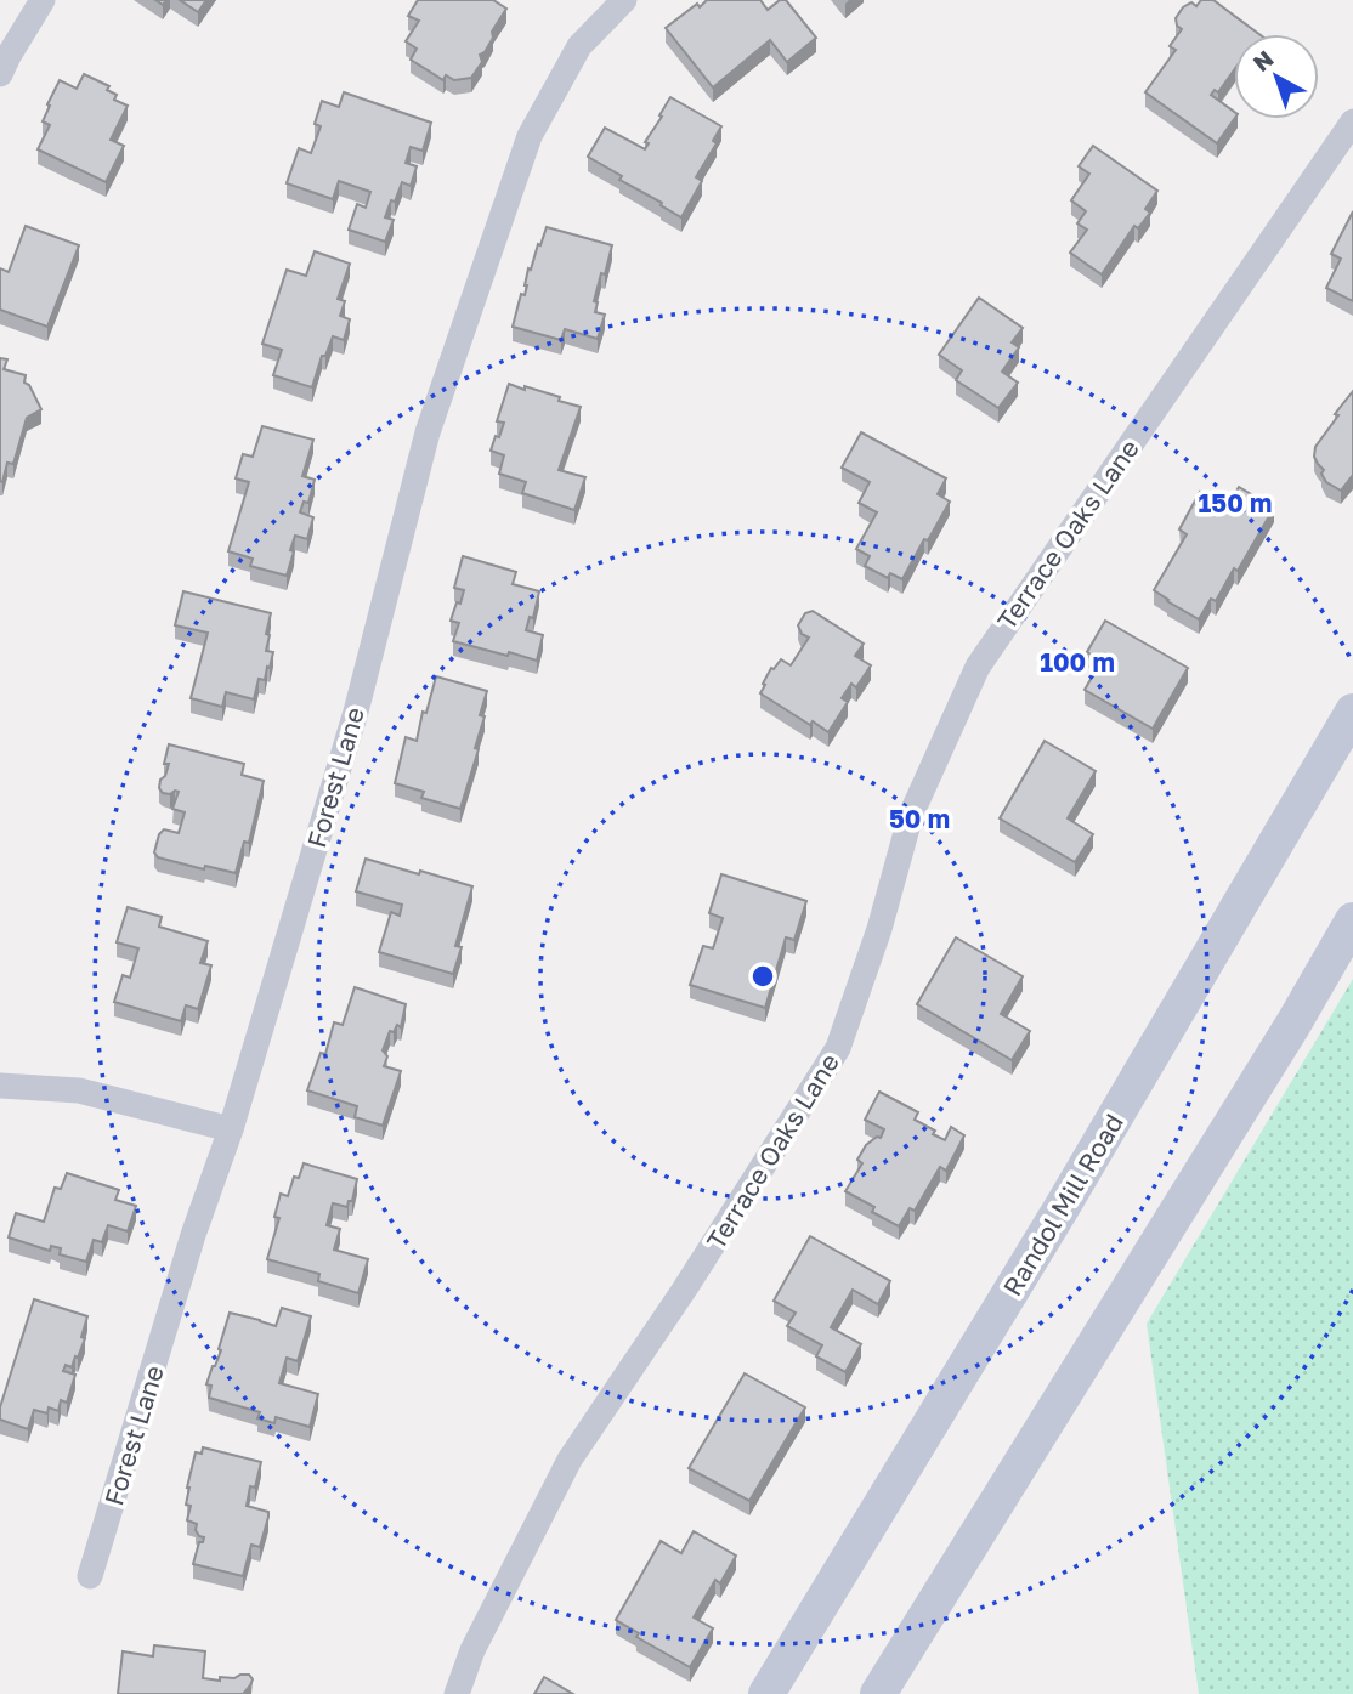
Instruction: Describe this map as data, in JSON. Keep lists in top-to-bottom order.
{
  "streets": {
    "main road": ["Randol Mill Road"],
    "street": ["Terrace Oaks Lane", "Forest Lane"]
  },
  "north": "top left",
  "rings": ["150 m", "100 m", "50 m"]
}
